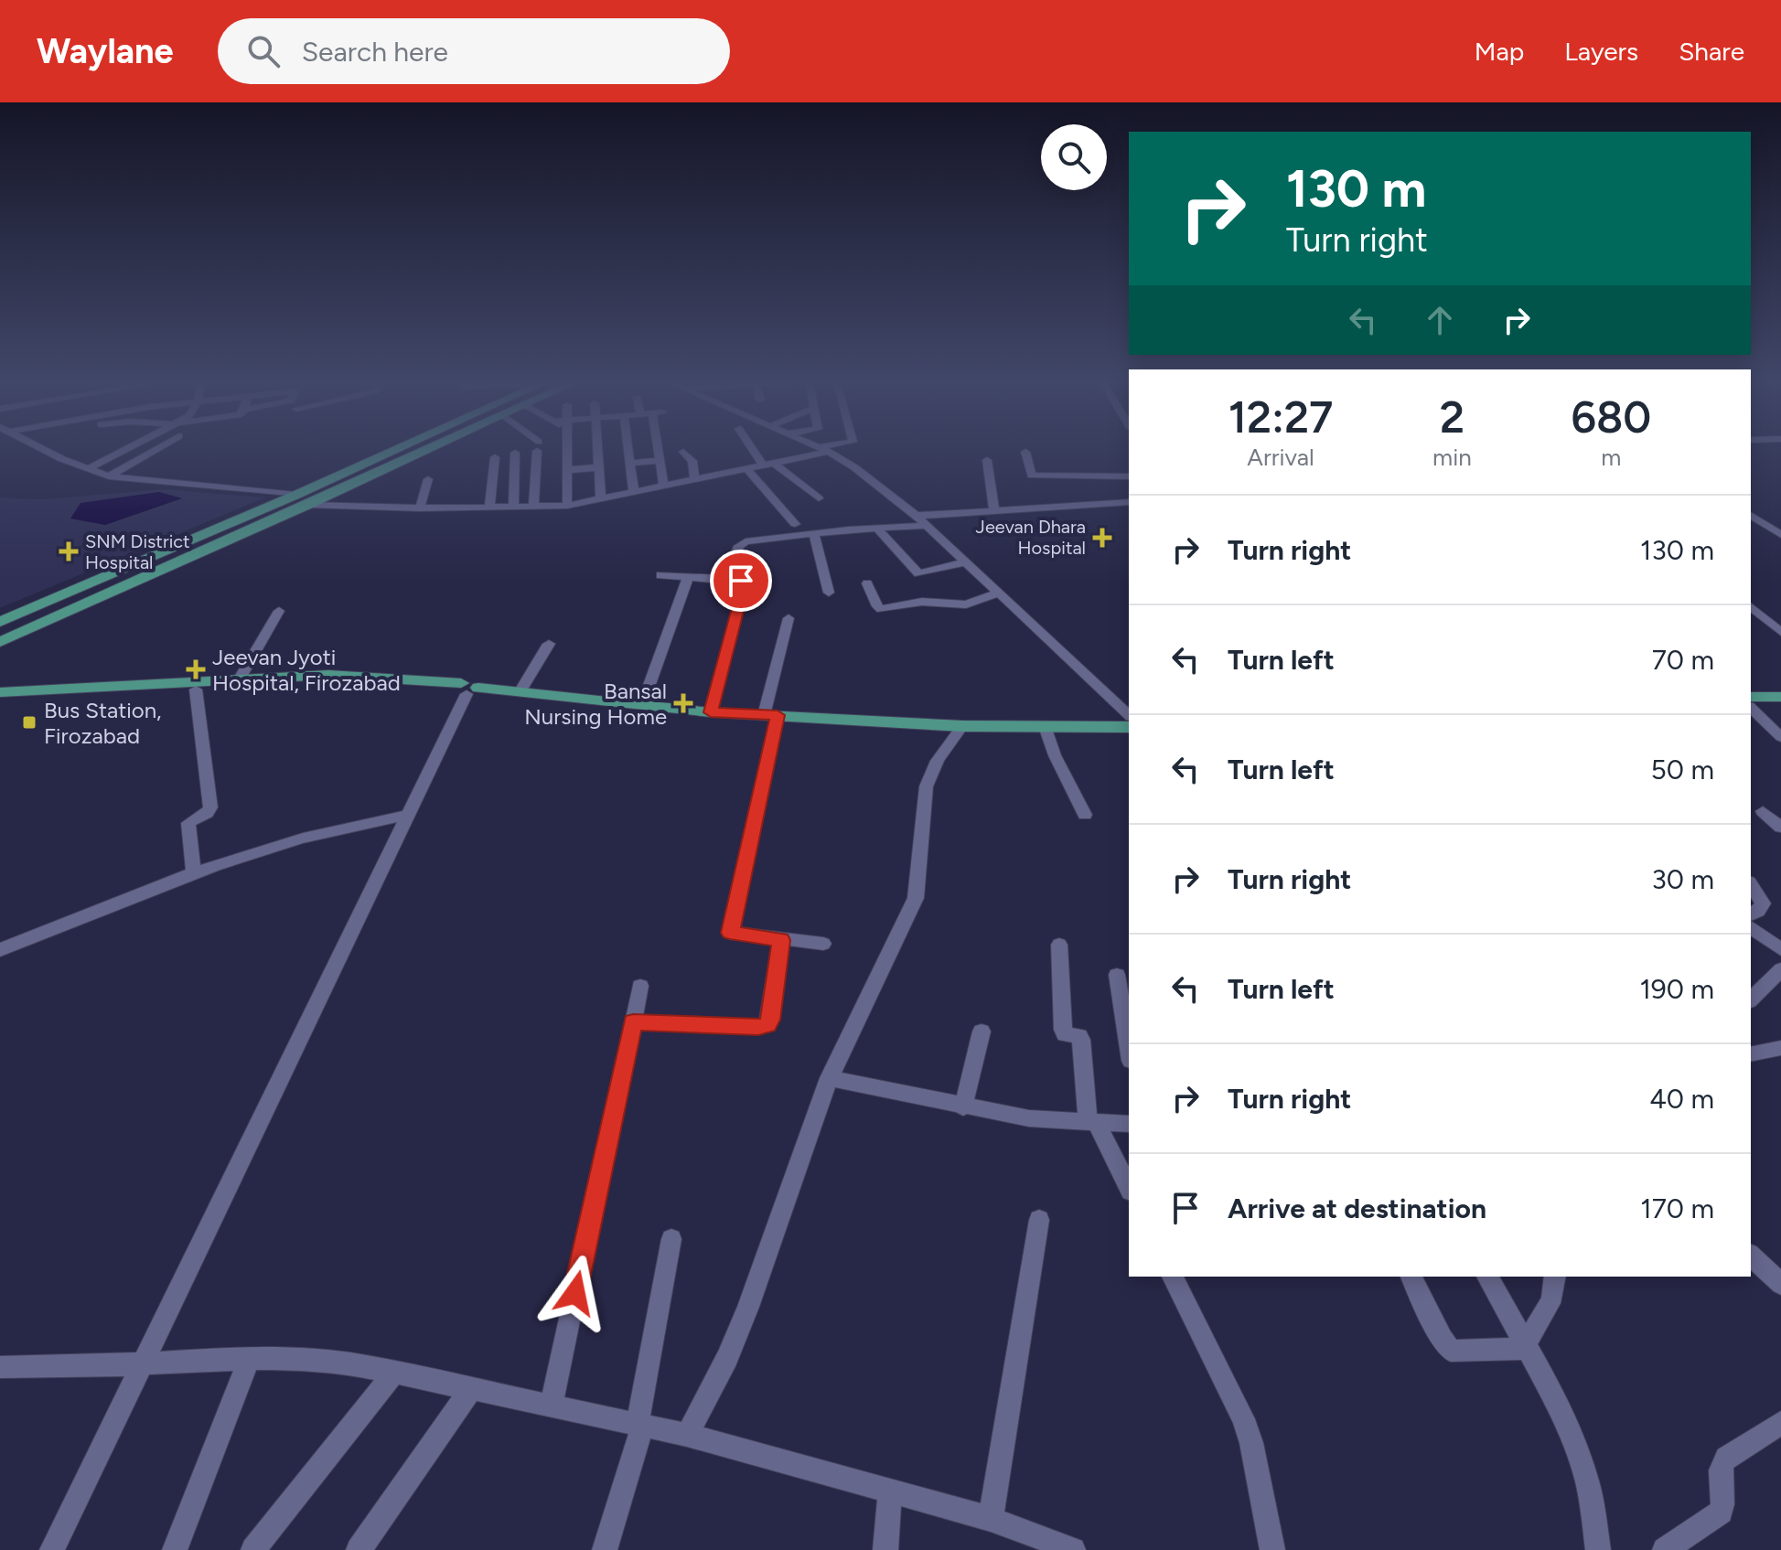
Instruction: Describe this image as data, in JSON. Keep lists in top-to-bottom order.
{
  "places": {
    "health": [
      "Jeevan Dhara Hospital",
      "SNM District Hospital",
      "Jeevan Jyoti Hospital, Firozabad",
      "Bansal Nursing Home"
    ],
    "transit": ["Bus Station, Firozabad"]
  },
  "page": {
    "header": "Waylane",
    "search": "Search here",
    "nav": ["Map", "Layers", "Share"],
    "turn": ["130 m", "Turn right"],
    "eta": [
      "12:27",
      "Arrival",
      "2",
      "min",
      "680",
      "m"
    ],
    "list": [
      {
        "name": "Turn right",
        "value": "130 m"
      },
      {
        "name": "Turn left",
        "value": "70 m"
      },
      {
        "name": "Turn left",
        "value": "50 m"
      },
      {
        "name": "Turn right",
        "value": "30 m"
      },
      {
        "name": "Turn left",
        "value": "190 m"
      },
      {
        "name": "Turn right",
        "value": "40 m"
      },
      {
        "name": "Arrive at destination",
        "value": "170 m"
      }
    ]
  }
}
